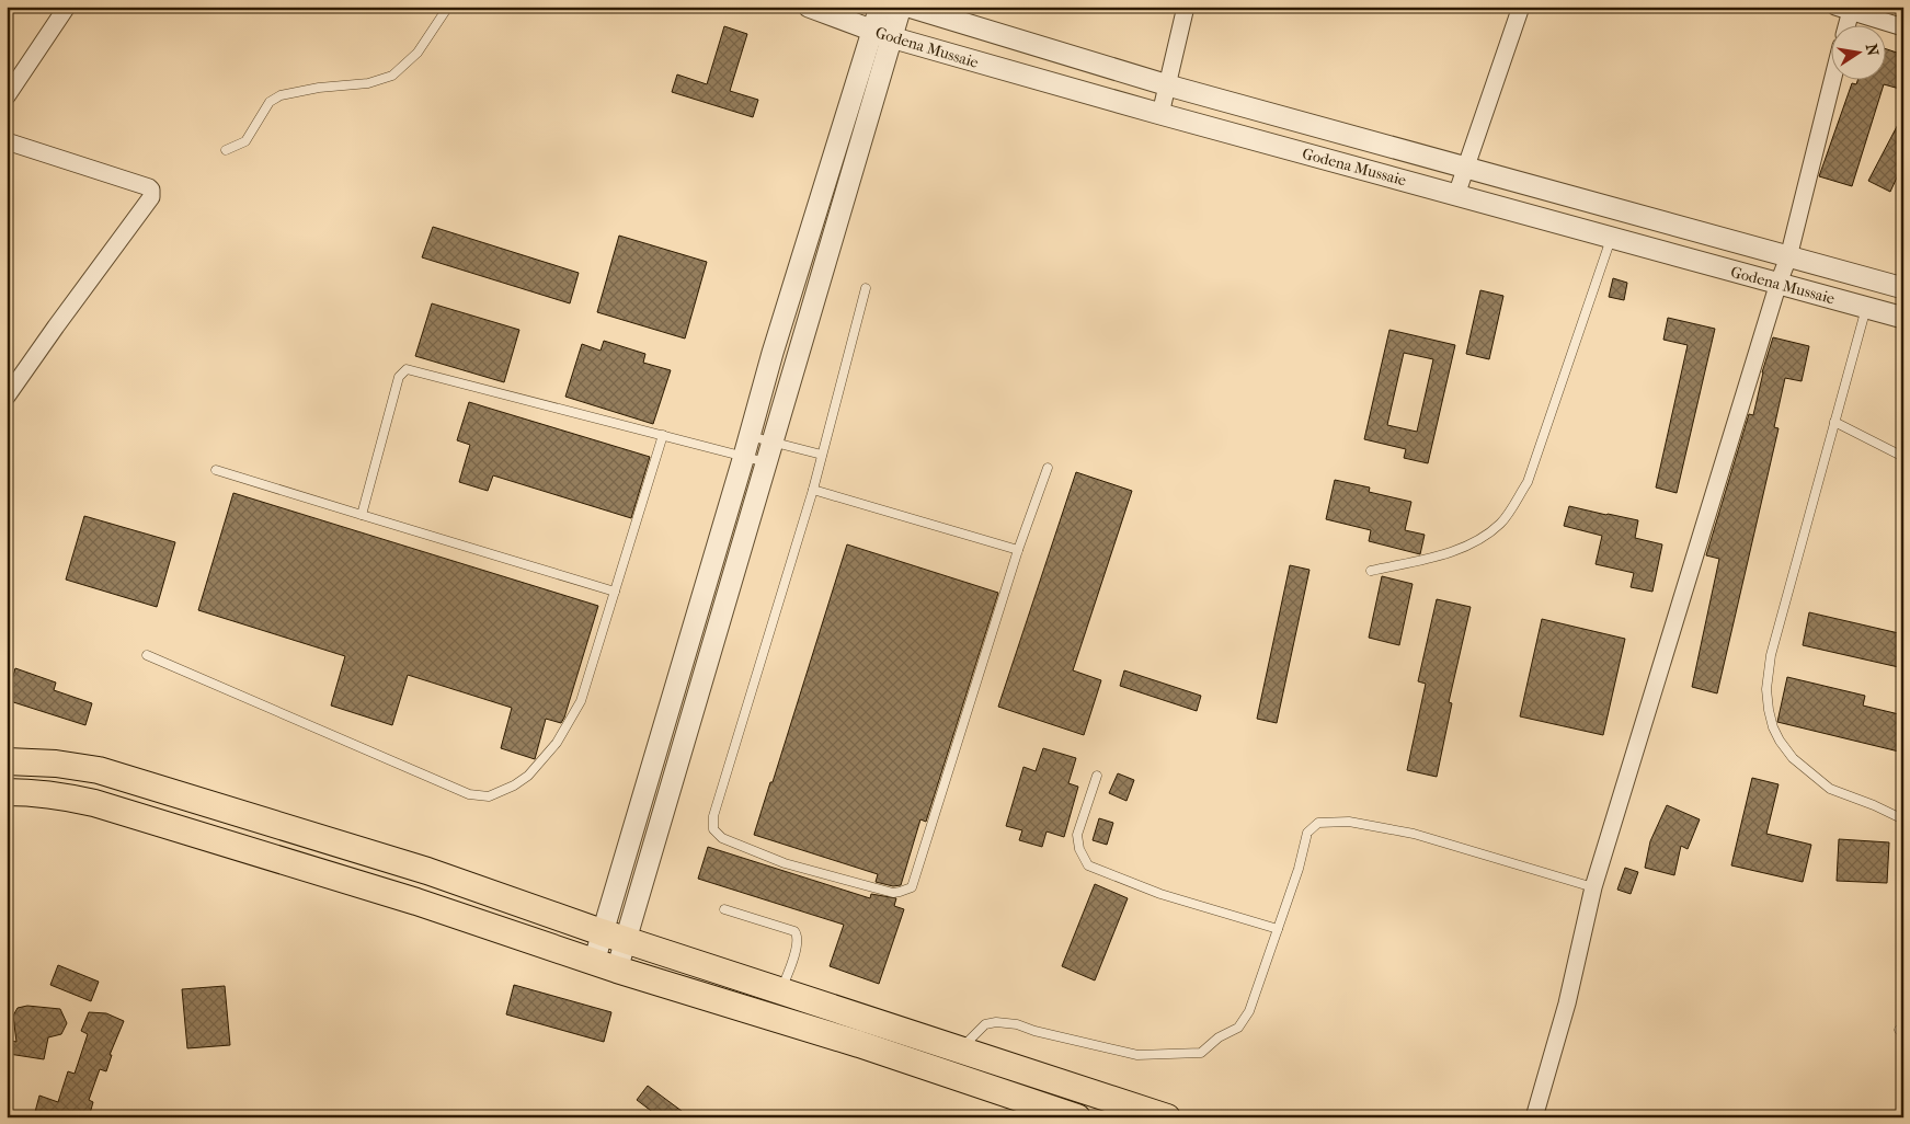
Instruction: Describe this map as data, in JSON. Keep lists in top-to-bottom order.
{
  "streets": {
    "street": ["Godena Mussaie"]
  },
  "north": "right"
}
